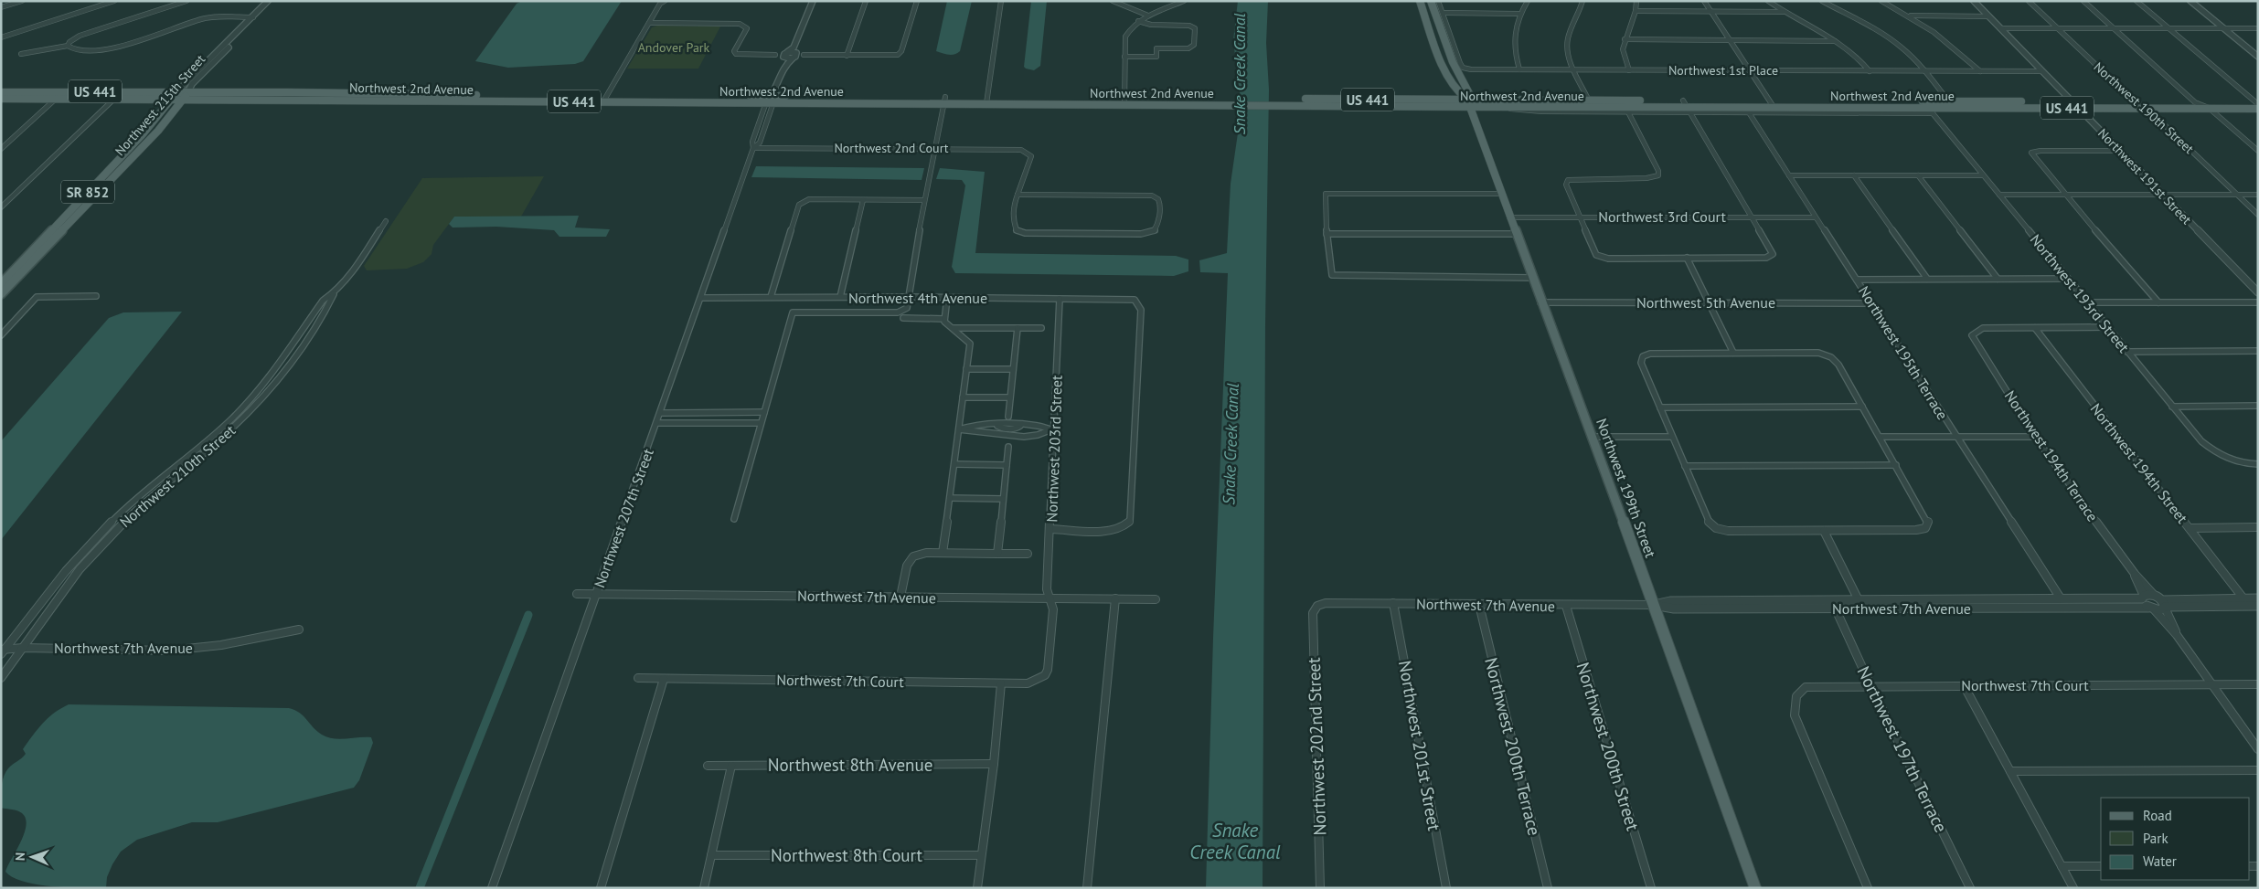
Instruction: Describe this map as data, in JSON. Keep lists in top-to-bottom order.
{
  "streets": {
    "main road": [
      "Northwest 2nd Avenue",
      "US 441",
      "Northwest 215th Street",
      "SR 852",
      "Northwest 199th Street"
    ],
    "street": [
      "Northwest 1st Place",
      "Northwest 190th Street",
      "Northwest 2nd Court",
      "Northwest 191st Street",
      "Northwest 3rd Court",
      "Northwest 193rd Street",
      "Northwest 4th Avenue",
      "Northwest 5th Avenue",
      "Northwest 195th Terrace",
      "Northwest 203rd Street",
      "Northwest 194th Terrace",
      "Northwest 194th Street",
      "Northwest 210th Street",
      "Northwest 207th Street",
      "Northwest 7th Avenue",
      "Northwest 7th Court",
      "Northwest 201st Street",
      "Northwest 202nd Street",
      "Northwest 200th Terrace",
      "Northwest 200th Street",
      "Northwest 197th Terrace",
      "Northwest 8th Avenue",
      "Northwest 8th Court"
    ]
  },
  "crossings": [
    ["Northwest 1st Place", "Northwest 191st Street"],
    ["Northwest 2nd Avenue", "US 441"],
    ["Northwest 2nd Avenue", "Northwest 215th Street"],
    ["Northwest 2nd Avenue", "Northwest 190th Street"],
    ["Northwest 2nd Avenue", "Northwest 191st Street"],
    ["Northwest 2nd Avenue", "Northwest 193rd Street"],
    ["Northwest 2nd Avenue", "Northwest 195th Terrace"],
    ["Northwest 2nd Avenue", "Northwest 199th Street"],
    ["Northwest 2nd Avenue", "Northwest 207th Street"],
    ["US 441", "Northwest 215th Street"],
    ["Northwest 2nd Court", "Northwest 207th Street"],
    ["Northwest 3rd Court", "Northwest 195th Terrace"],
    ["Northwest 3rd Court", "Northwest 199th Street"],
    ["Northwest 4th Avenue", "Northwest 203rd Street"],
    ["Northwest 4th Avenue", "Northwest 207th Street"],
    ["Northwest 5th Avenue", "Northwest 195th Terrace"],
    ["Northwest 5th Avenue", "Northwest 199th Street"],
    ["Northwest 195th Terrace", "Northwest 7th Avenue"],
    ["Northwest 203rd Street", "Northwest 7th Avenue"],
    ["Northwest 203rd Street", "Northwest 7th Court"],
    ["Northwest 194th Terrace", "Northwest 194th Street"],
    ["Northwest 194th Terrace", "Northwest 7th Avenue"],
    ["Northwest 194th Street", "Northwest 7th Avenue"],
    ["Northwest 210th Street", "Northwest 7th Avenue"],
    ["Northwest 199th Street", "Northwest 7th Avenue"],
    ["Northwest 207th Street", "Northwest 7th Avenue"],
    ["Northwest 7th Avenue", "Northwest 201st Street"],
    ["Northwest 7th Avenue", "Northwest 202nd Street"],
    ["Northwest 7th Avenue", "Northwest 200th Terrace"],
    ["Northwest 7th Avenue", "Northwest 200th Street"],
    ["Northwest 7th Avenue", "Northwest 197th Terrace"],
    ["Northwest 7th Court", "Northwest 197th Terrace"]
  ],
  "water": ["Snake Creek Canal"],
  "parks": ["Andover Park"],
  "legend": ["Road", "Park", "Water"],
  "north": "left"
}
